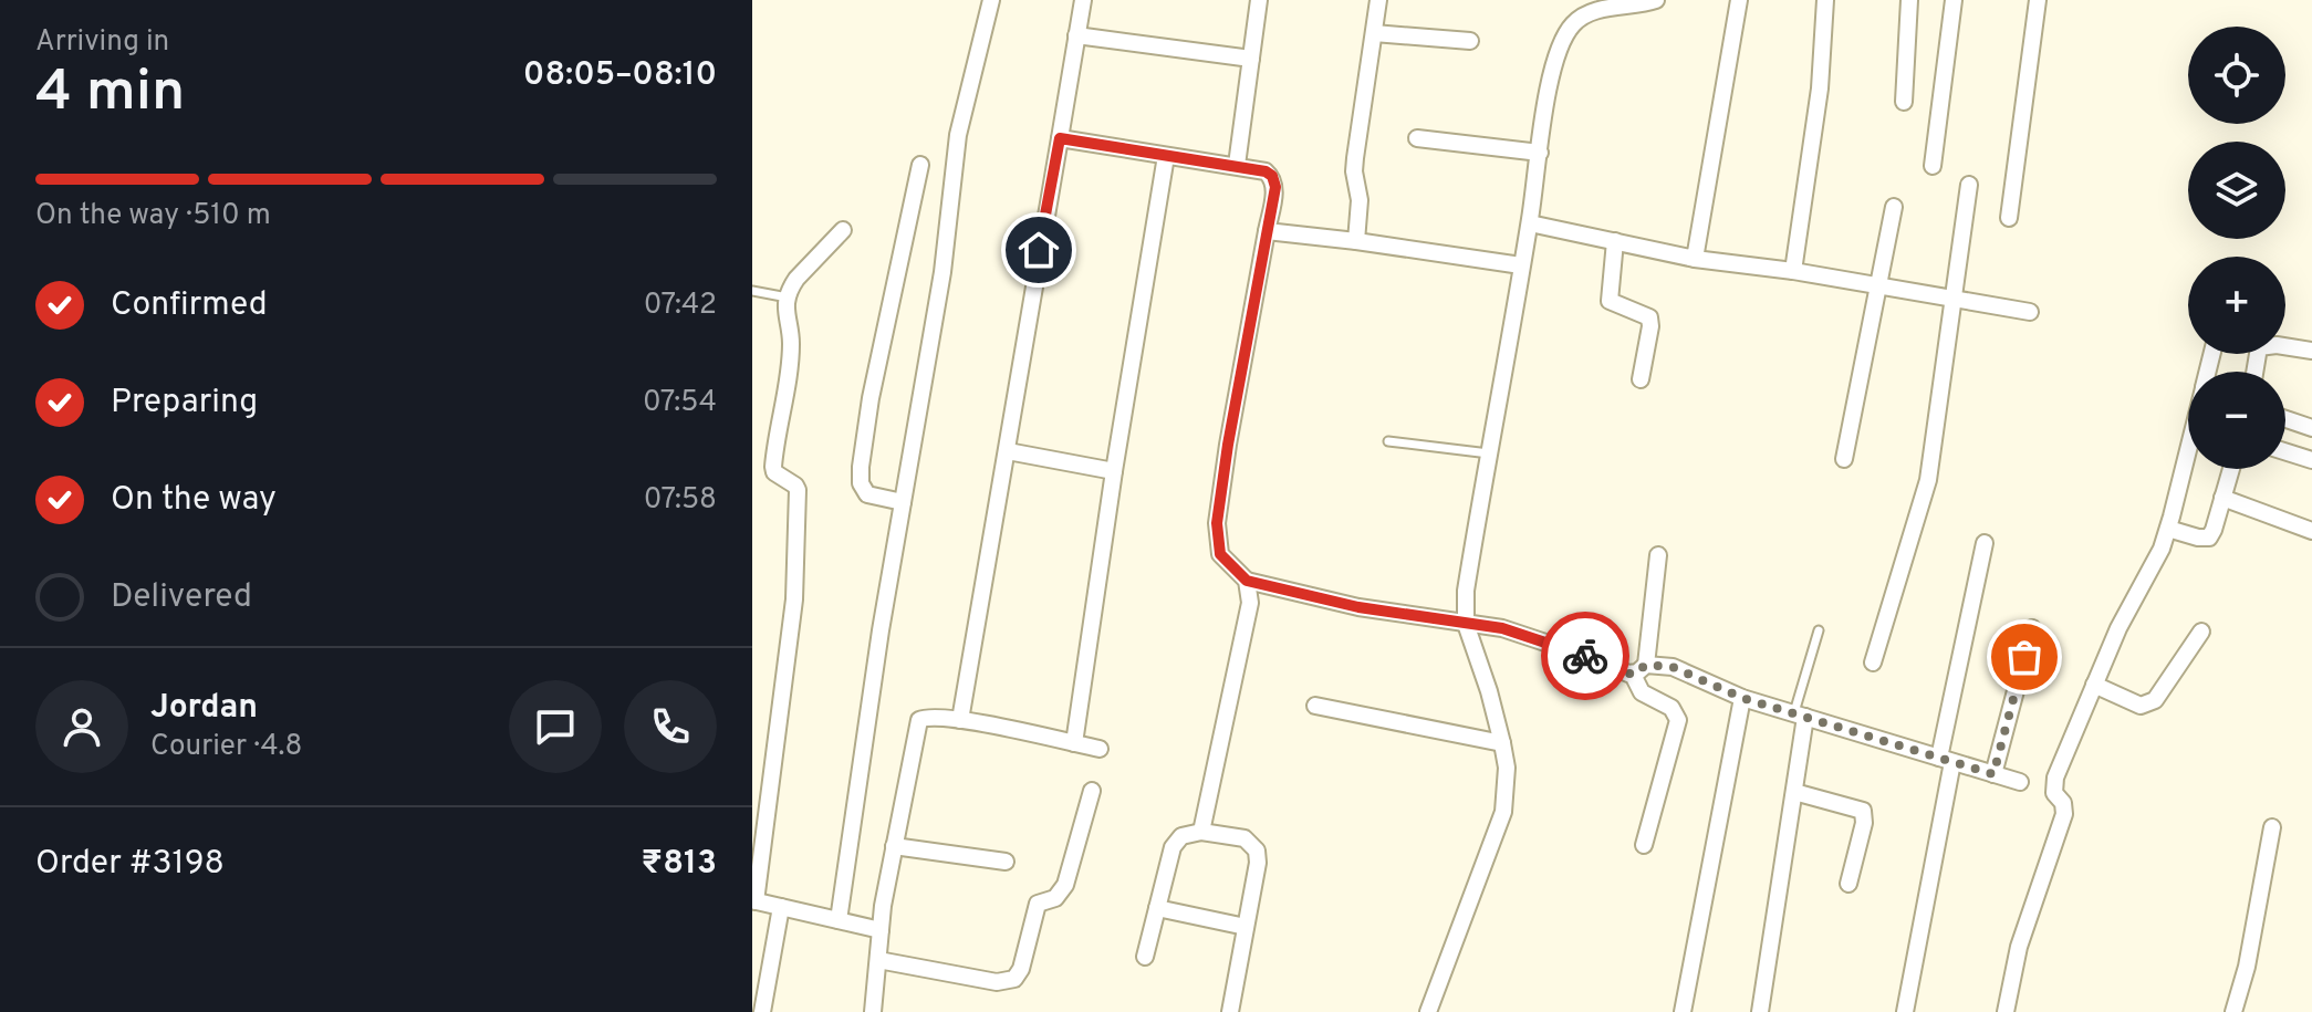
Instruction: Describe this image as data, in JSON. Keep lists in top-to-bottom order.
{
  "page": {
    "heading": ["4 min", "Arriving in", "08:05–08:10"],
    "panel": [
      "Jordan",
      "Courier · 4.8",
      "Order #3198",
      "₹813"
    ],
    "map_buttons": ["+", "−"],
    "bar": "On the way · 510 m",
    "list": [
      ["Confirmed", "07:42"],
      ["Preparing", "07:54"],
      ["On the way", "07:58"],
      "Delivered"
    ]
  }
}
